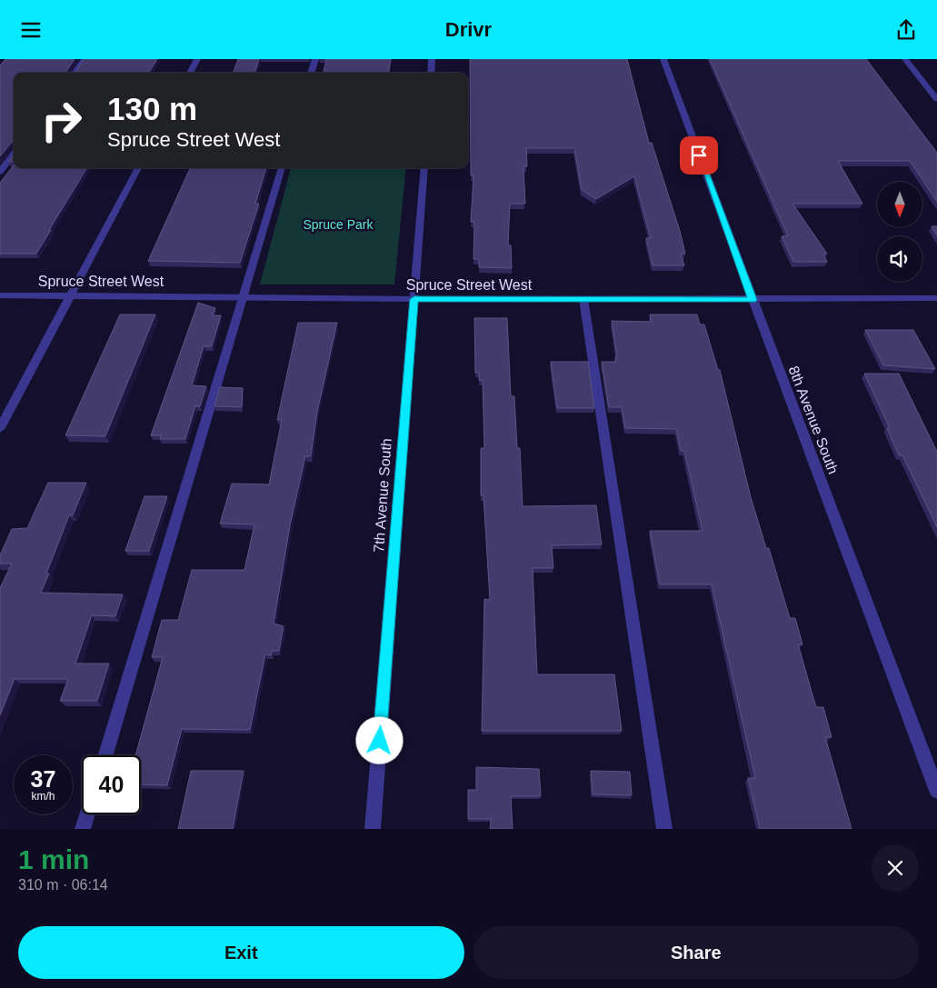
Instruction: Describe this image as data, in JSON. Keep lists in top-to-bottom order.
{
  "streets": {
    "street": ["Spruce Street West", "8th Avenue South", "7th Avenue South"]
  },
  "crossings": [
    ["Spruce Street West", "8th Avenue South"],
    ["Spruce Street West", "7th Avenue South"]
  ],
  "parks": ["Spruce Park"],
  "north": "bottom",
  "page": {
    "header": "Drivr",
    "turn": ["130 m", "Spruce Street West"],
    "speed": "37 km/h",
    "limit": "40",
    "heading": ["1 min", "310 m · 06:14"],
    "buttons": ["Exit", "Share"]
  }
}
